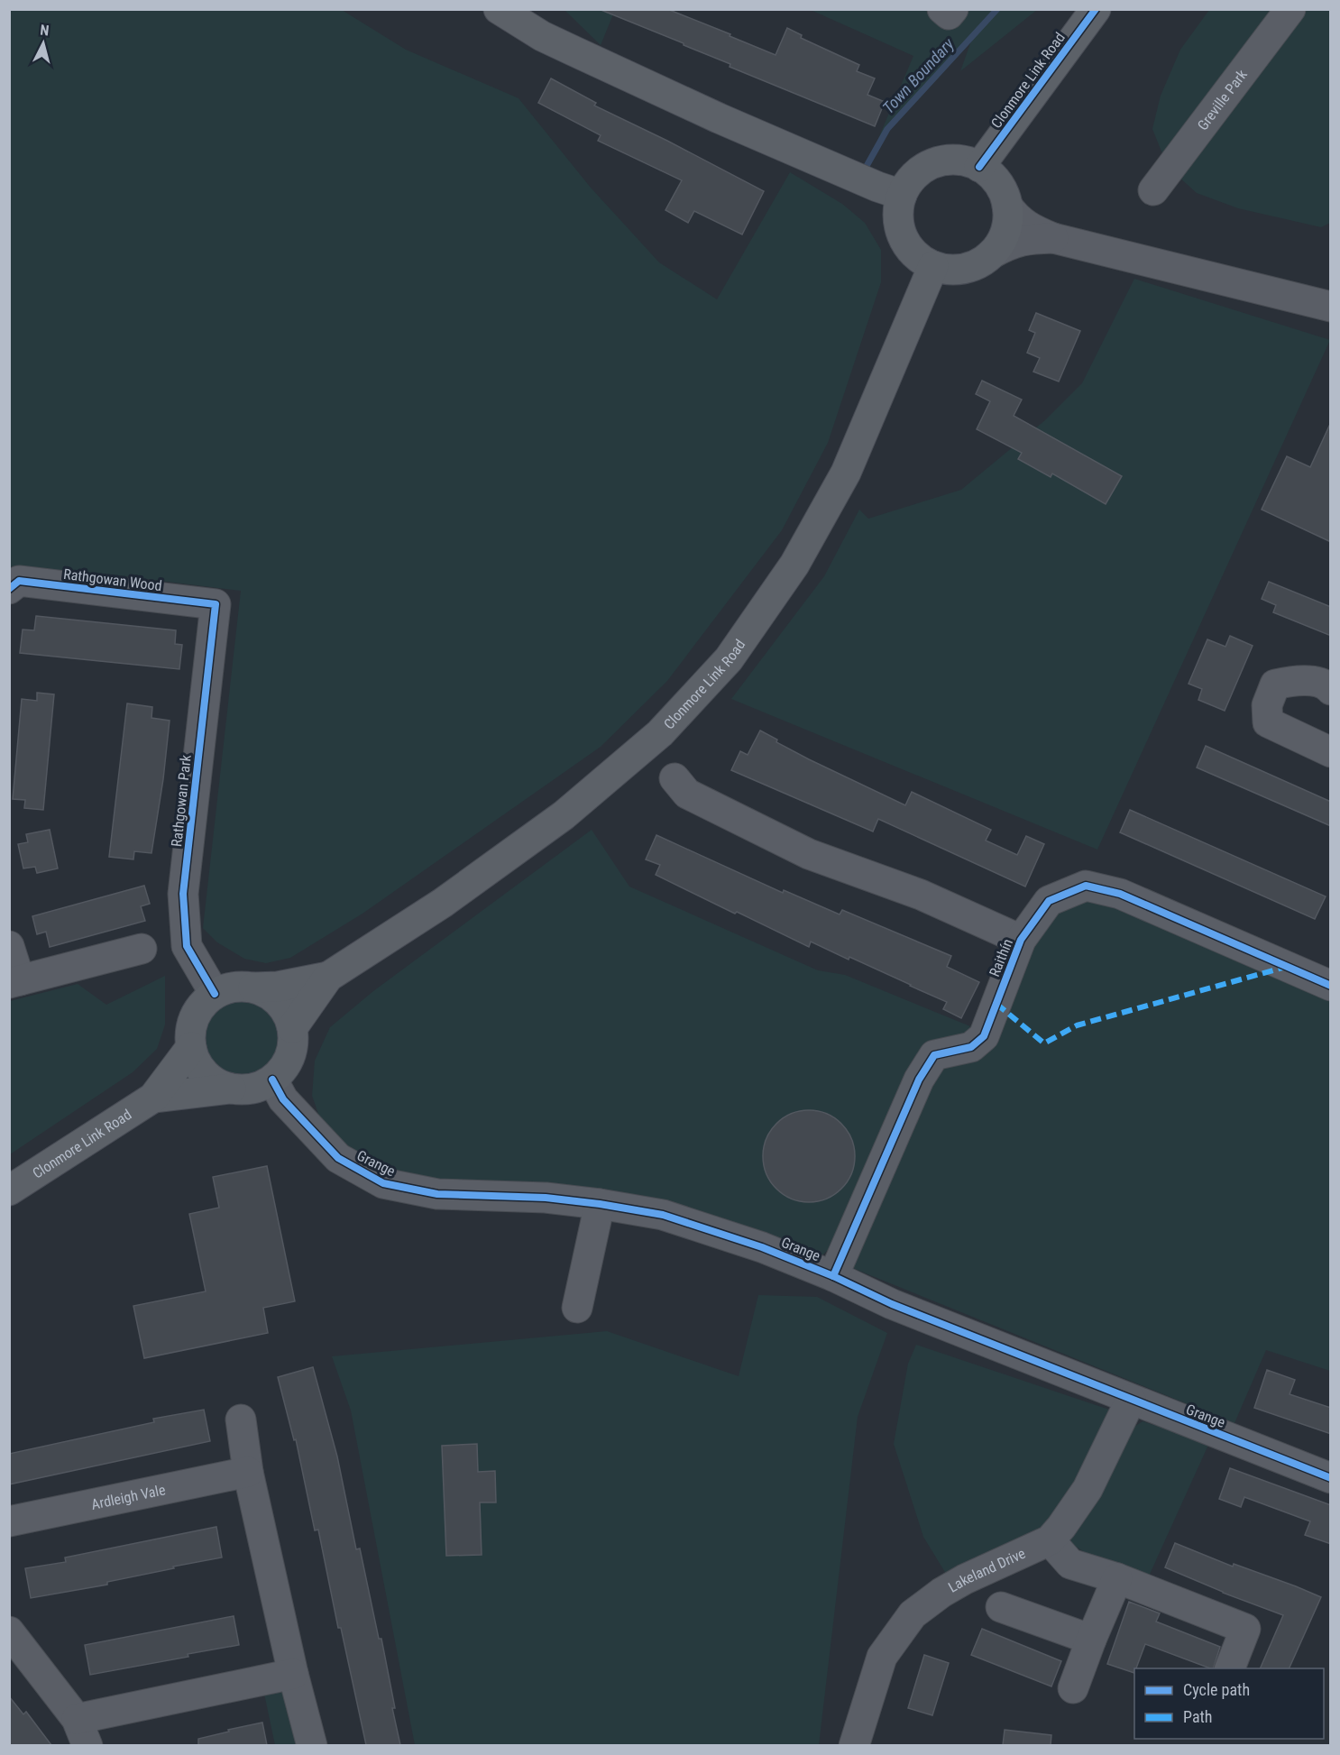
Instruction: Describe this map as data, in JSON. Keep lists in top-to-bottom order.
{
  "streets": {
    "main road": ["Clonmore Link Road"],
    "street": [
      "Greville Park",
      "Rathgowan Wood",
      "Rathgowan Park",
      "Raithín",
      "Grange",
      "Ardleigh Vale",
      "Lakeland Drive"
    ]
  },
  "crossings": [
    ["Clonmore Link Road", "Rathgowan Park"],
    ["Clonmore Link Road", "Grange"],
    ["Rathgowan Wood", "Rathgowan Park"],
    ["Rathgowan Park", "Grange"],
    ["Raithín", "Grange"],
    ["Grange", "Lakeland Drive"]
  ],
  "water": ["Town Boundary"],
  "legend": ["Cycle path", "Path"],
  "north": "top"
}
